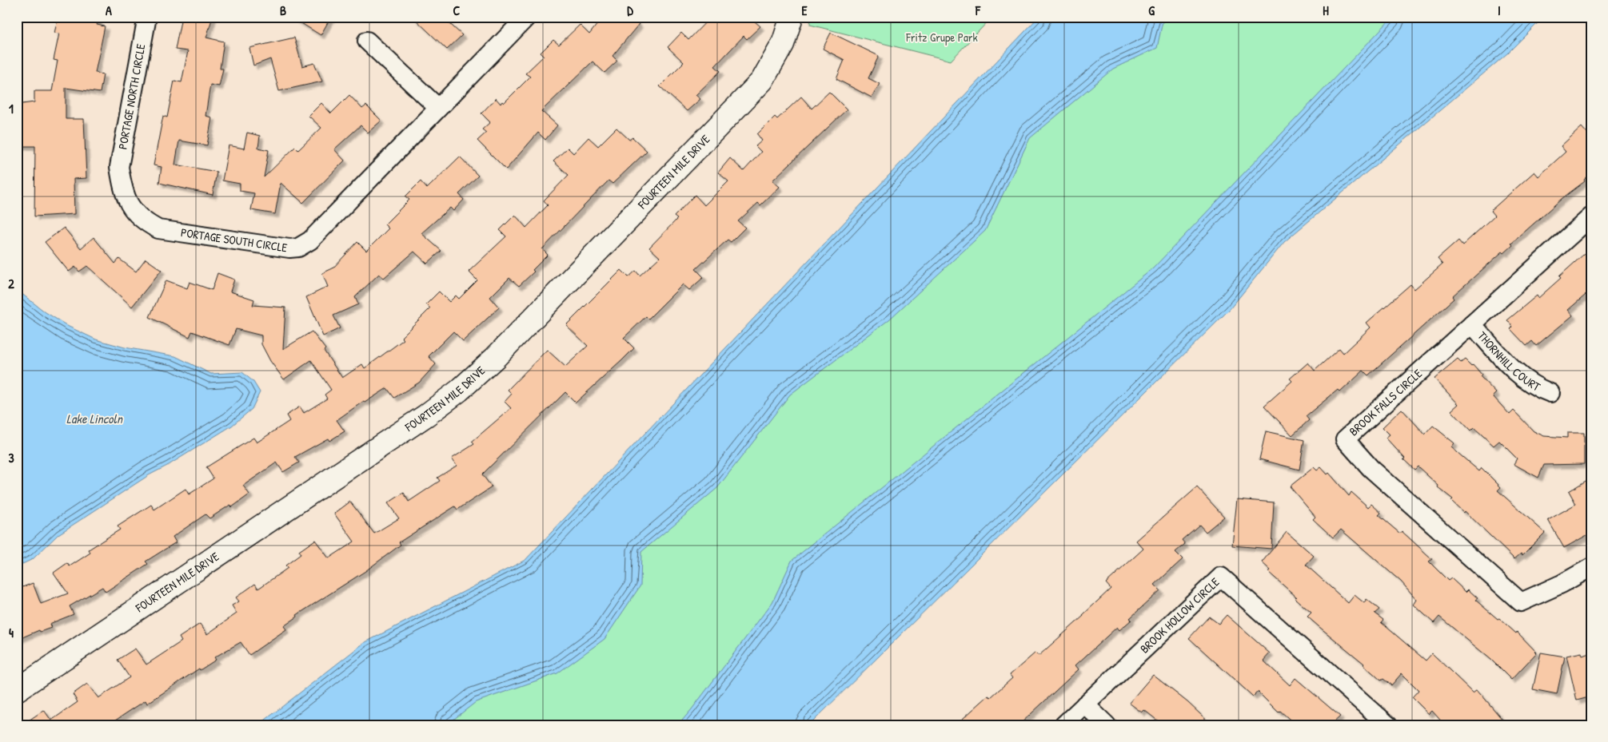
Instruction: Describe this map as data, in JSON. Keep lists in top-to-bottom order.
{
  "streets": {
    "street": [
      "PORTAGE NORTH CIRCLE",
      "FOURTEEN MILE DRIVE",
      "PORTAGE SOUTH CIRCLE",
      "THORNHILL COURT",
      "BROOK FALLS CIRCLE",
      "BROOK HOLLOW CIRCLE"
    ]
  },
  "crossings": [
    ["PORTAGE NORTH CIRCLE", "PORTAGE SOUTH CIRCLE"],
    ["THORNHILL COURT", "BROOK FALLS CIRCLE"]
  ],
  "water": ["Lake Lincoln"],
  "parks": ["Fritz Grupe Park"],
  "grid": {
    "columns": [
      "A",
      "B",
      "C",
      "D",
      "E",
      "F",
      "G",
      "H",
      "I"
    ],
    "rows": [
      "1",
      "2",
      "3",
      "4"
    ]
  }
}
